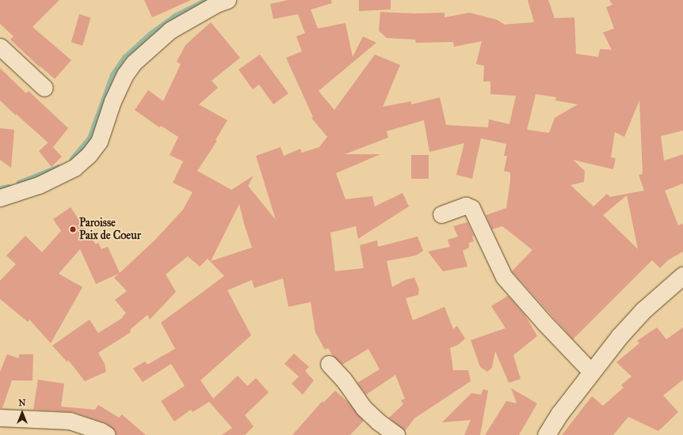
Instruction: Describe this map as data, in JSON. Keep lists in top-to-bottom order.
{
  "places": ["Paroisse Paix de Coeur"],
  "north": "top"
}
